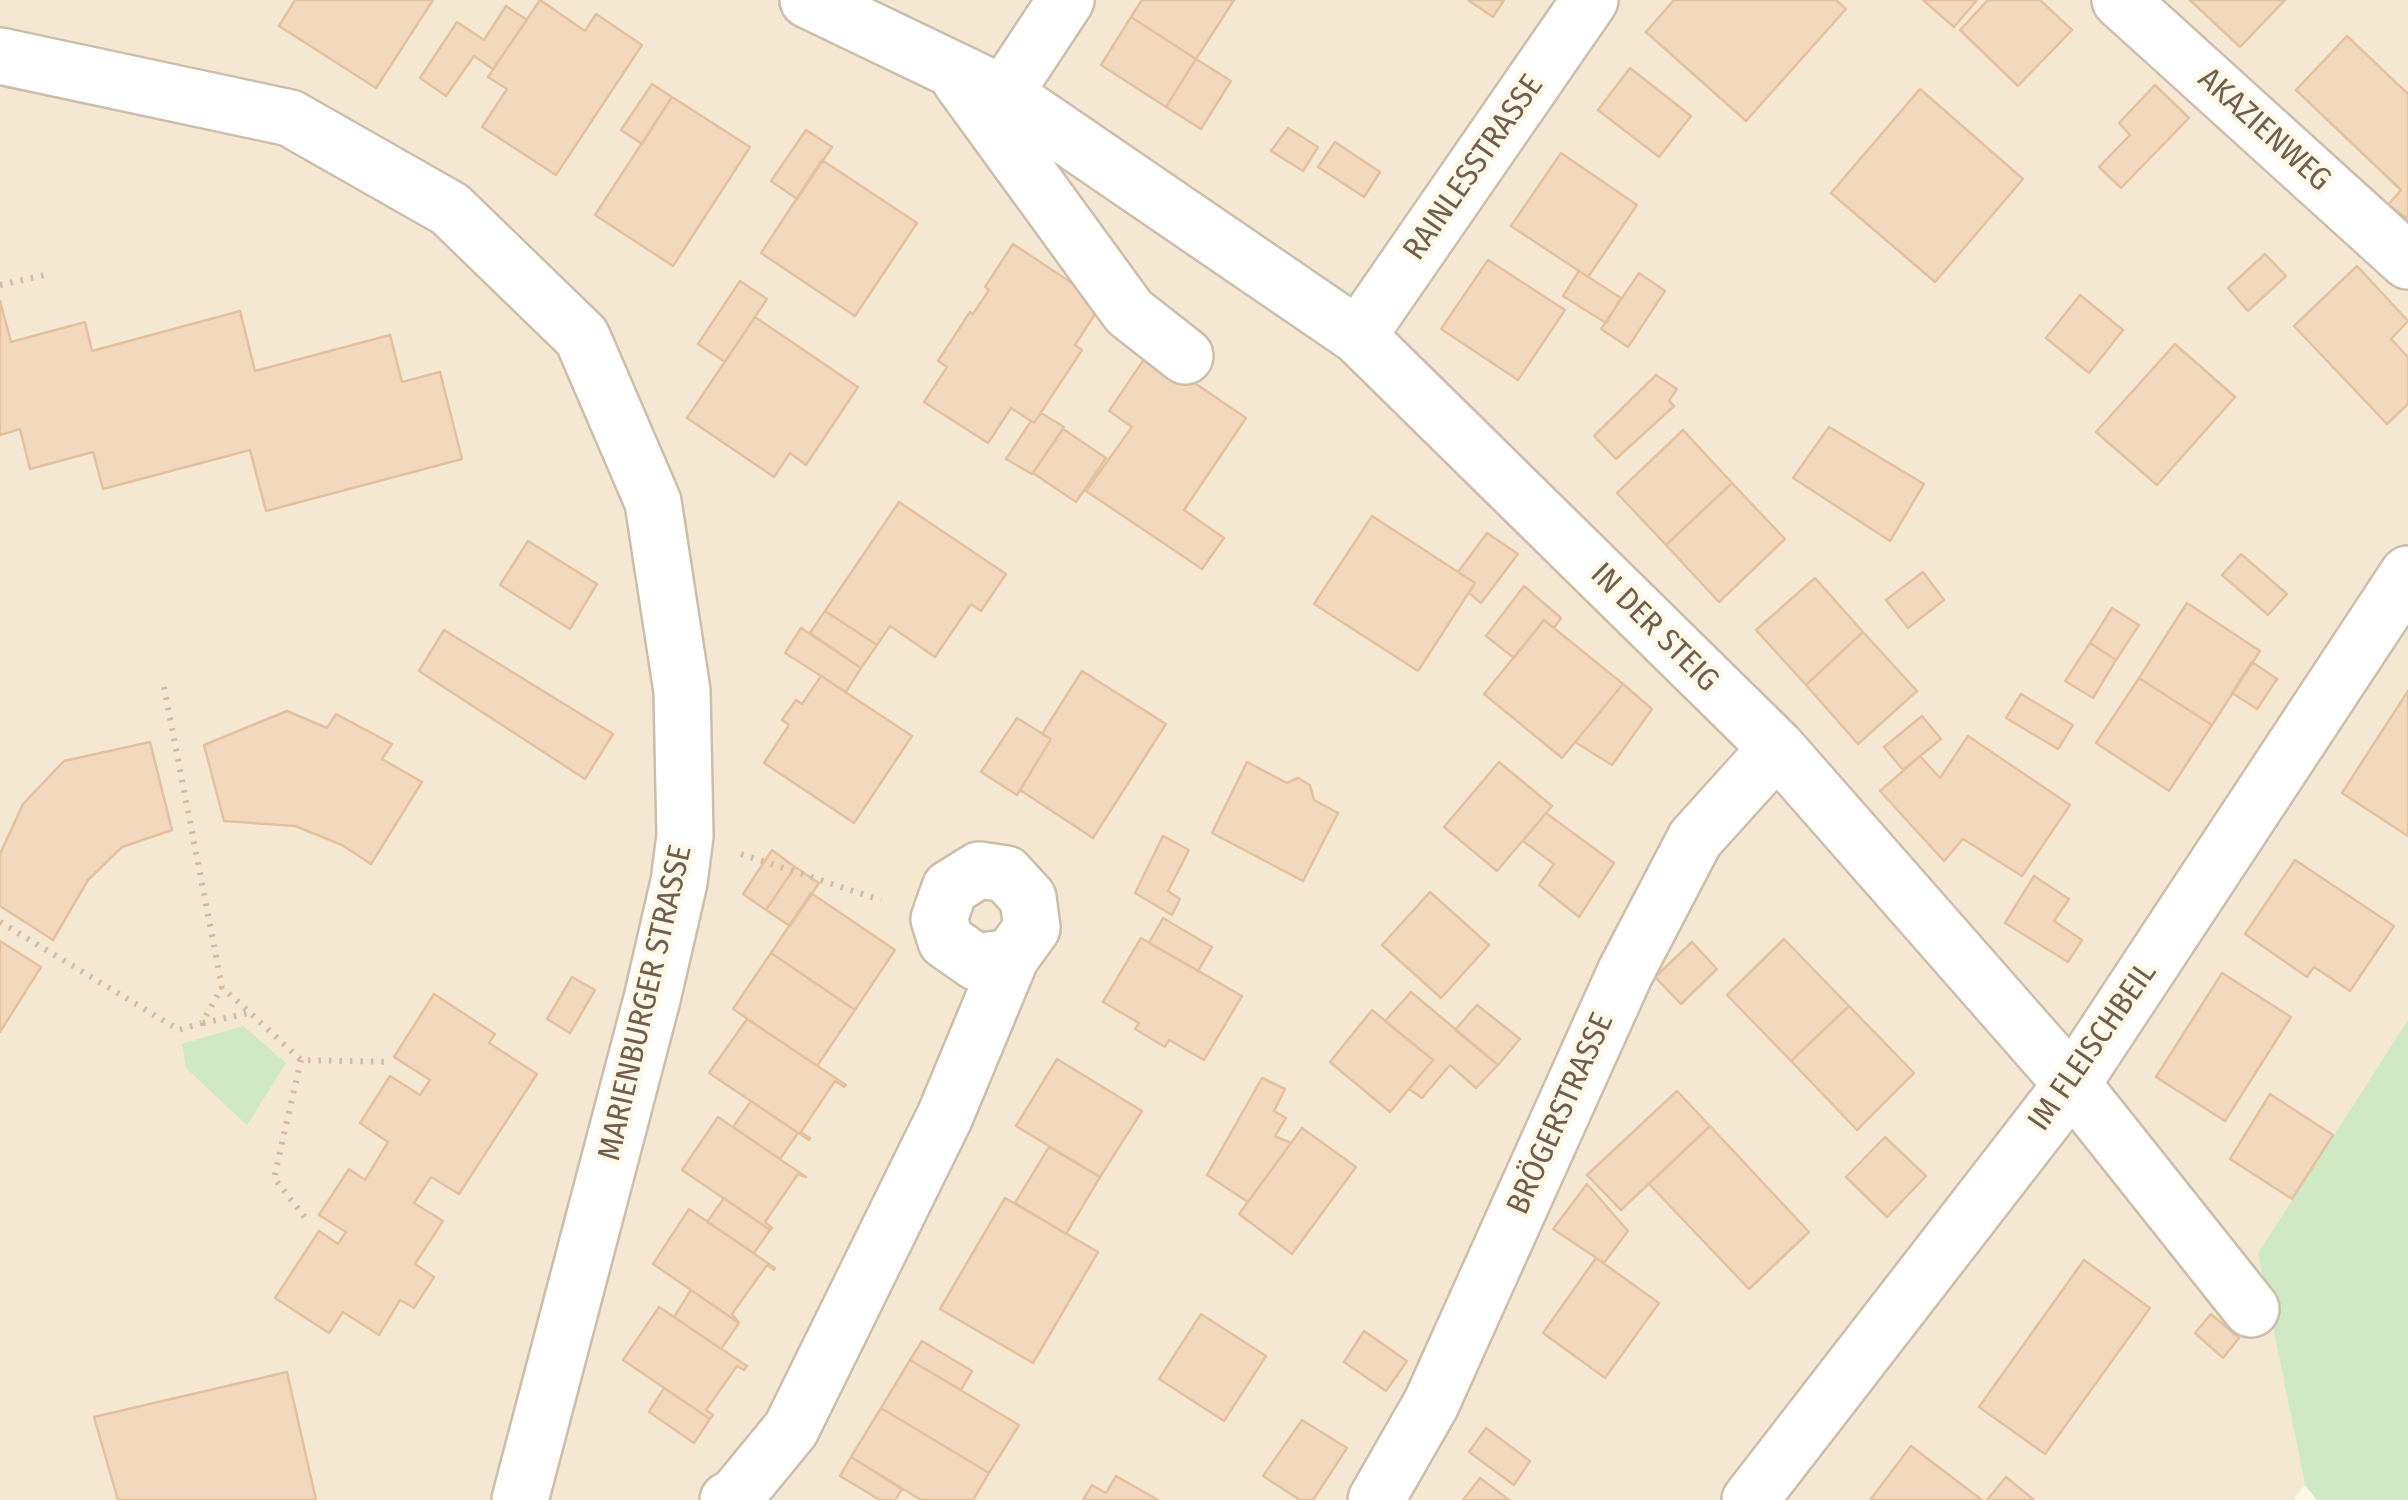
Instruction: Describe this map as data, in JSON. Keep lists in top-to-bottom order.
{
  "streets": {
    "street": [
      "AKAZIENWEG",
      "RAINLESSTRASSE",
      "IN DER STEIG",
      "MARIENBURGER STRASSE",
      "IM FLEISCHBEIL",
      "BRÖGERSTRASSE"
    ]
  },
  "crossings": [
    ["RAINLESSTRASSE", "IN DER STEIG"],
    ["IN DER STEIG", "IM FLEISCHBEIL"],
    ["IN DER STEIG", "BRÖGERSTRASSE"]
  ]
}
